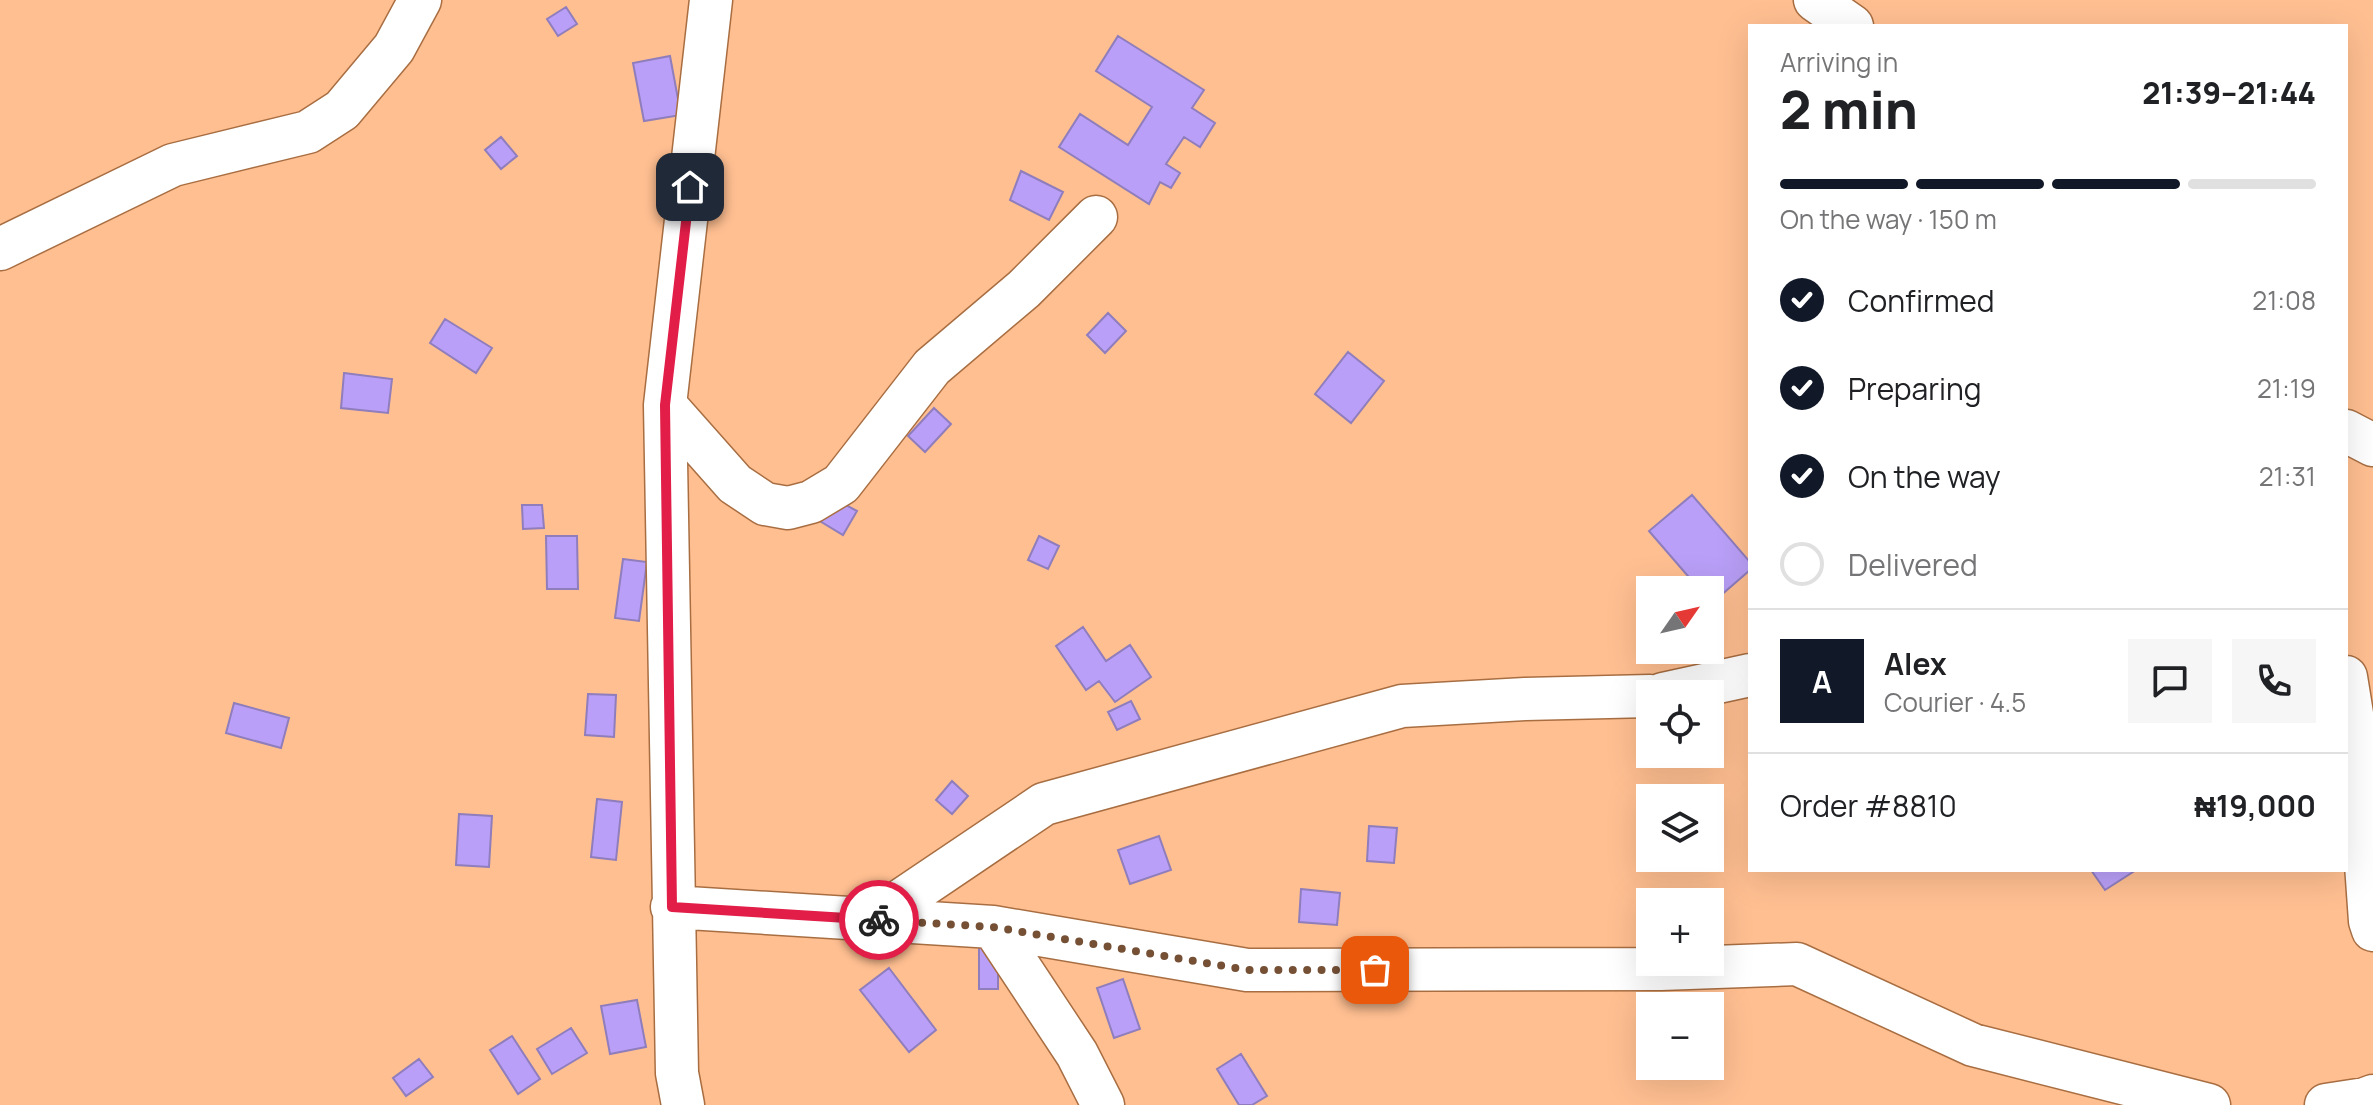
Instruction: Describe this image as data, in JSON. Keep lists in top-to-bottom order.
{
  "north": "top right",
  "page": {
    "heading": ["2 min", "Arriving in", "21:39–21:44"],
    "panel": [
      "Alex",
      "Courier · 4.5",
      "Order #8810",
      "₦19,000"
    ],
    "bar": "On the way · 150 m",
    "list": [
      ["Confirmed", "21:08"],
      ["Preparing", "21:19"],
      ["On the way", "21:31"],
      "Delivered"
    ],
    "map_buttons": ["+", "−"],
    "round": "A"
  }
}
